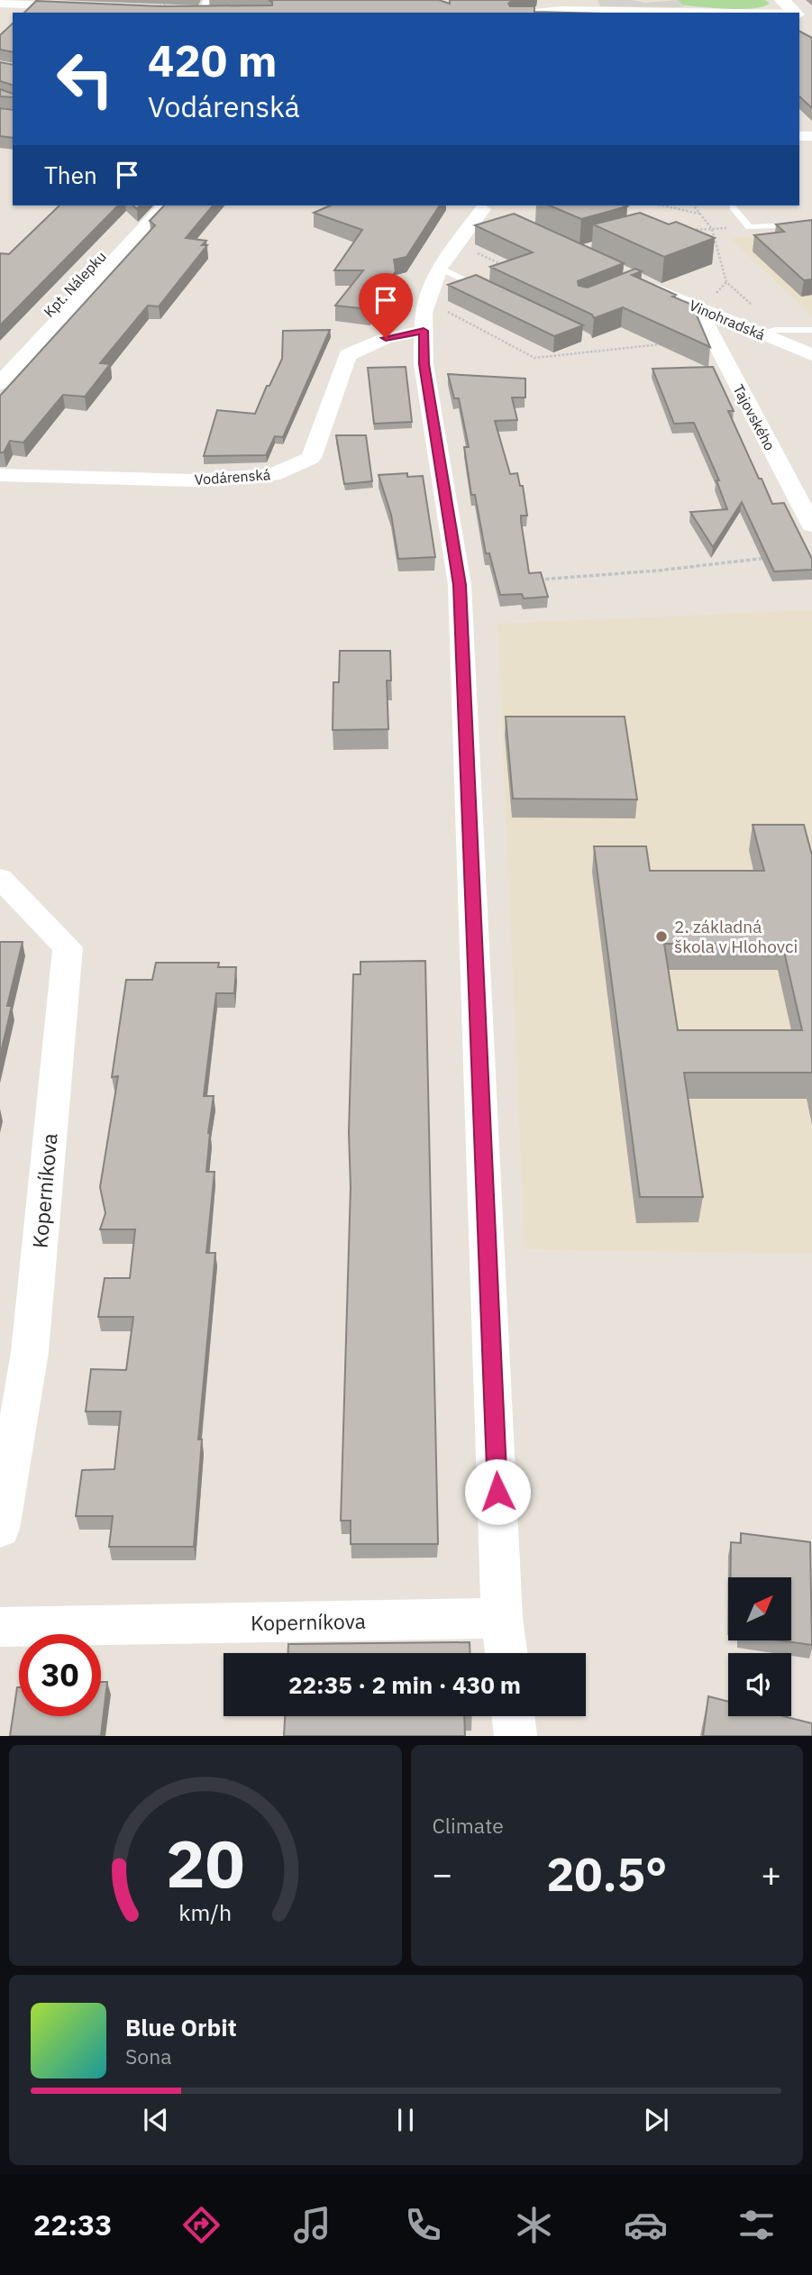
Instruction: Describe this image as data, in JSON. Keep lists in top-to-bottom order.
{
  "streets": {
    "street": [
      "Kpt. Nálepku",
      "Vinohradská",
      "Tajovského",
      "Vodárenská",
      "Koperníkova"
    ]
  },
  "crossings": [
    ["Vinohradská", "Tajovského"]
  ],
  "places": ["2. základná škola v Hlohovci"],
  "north": "top right",
  "page": {
    "turn": ["420 m", "Vodárenská"],
    "then": "Then",
    "limit": "30",
    "trip": "22:35 · 2 min · 430 m",
    "tile": "Climate",
    "heat": ["−", "20.5°", "+"],
    "song": ["Blue Orbit", "Sona"],
    "tabs": "22:33",
    "gauge": ["20", "km/h"]
  }
}
